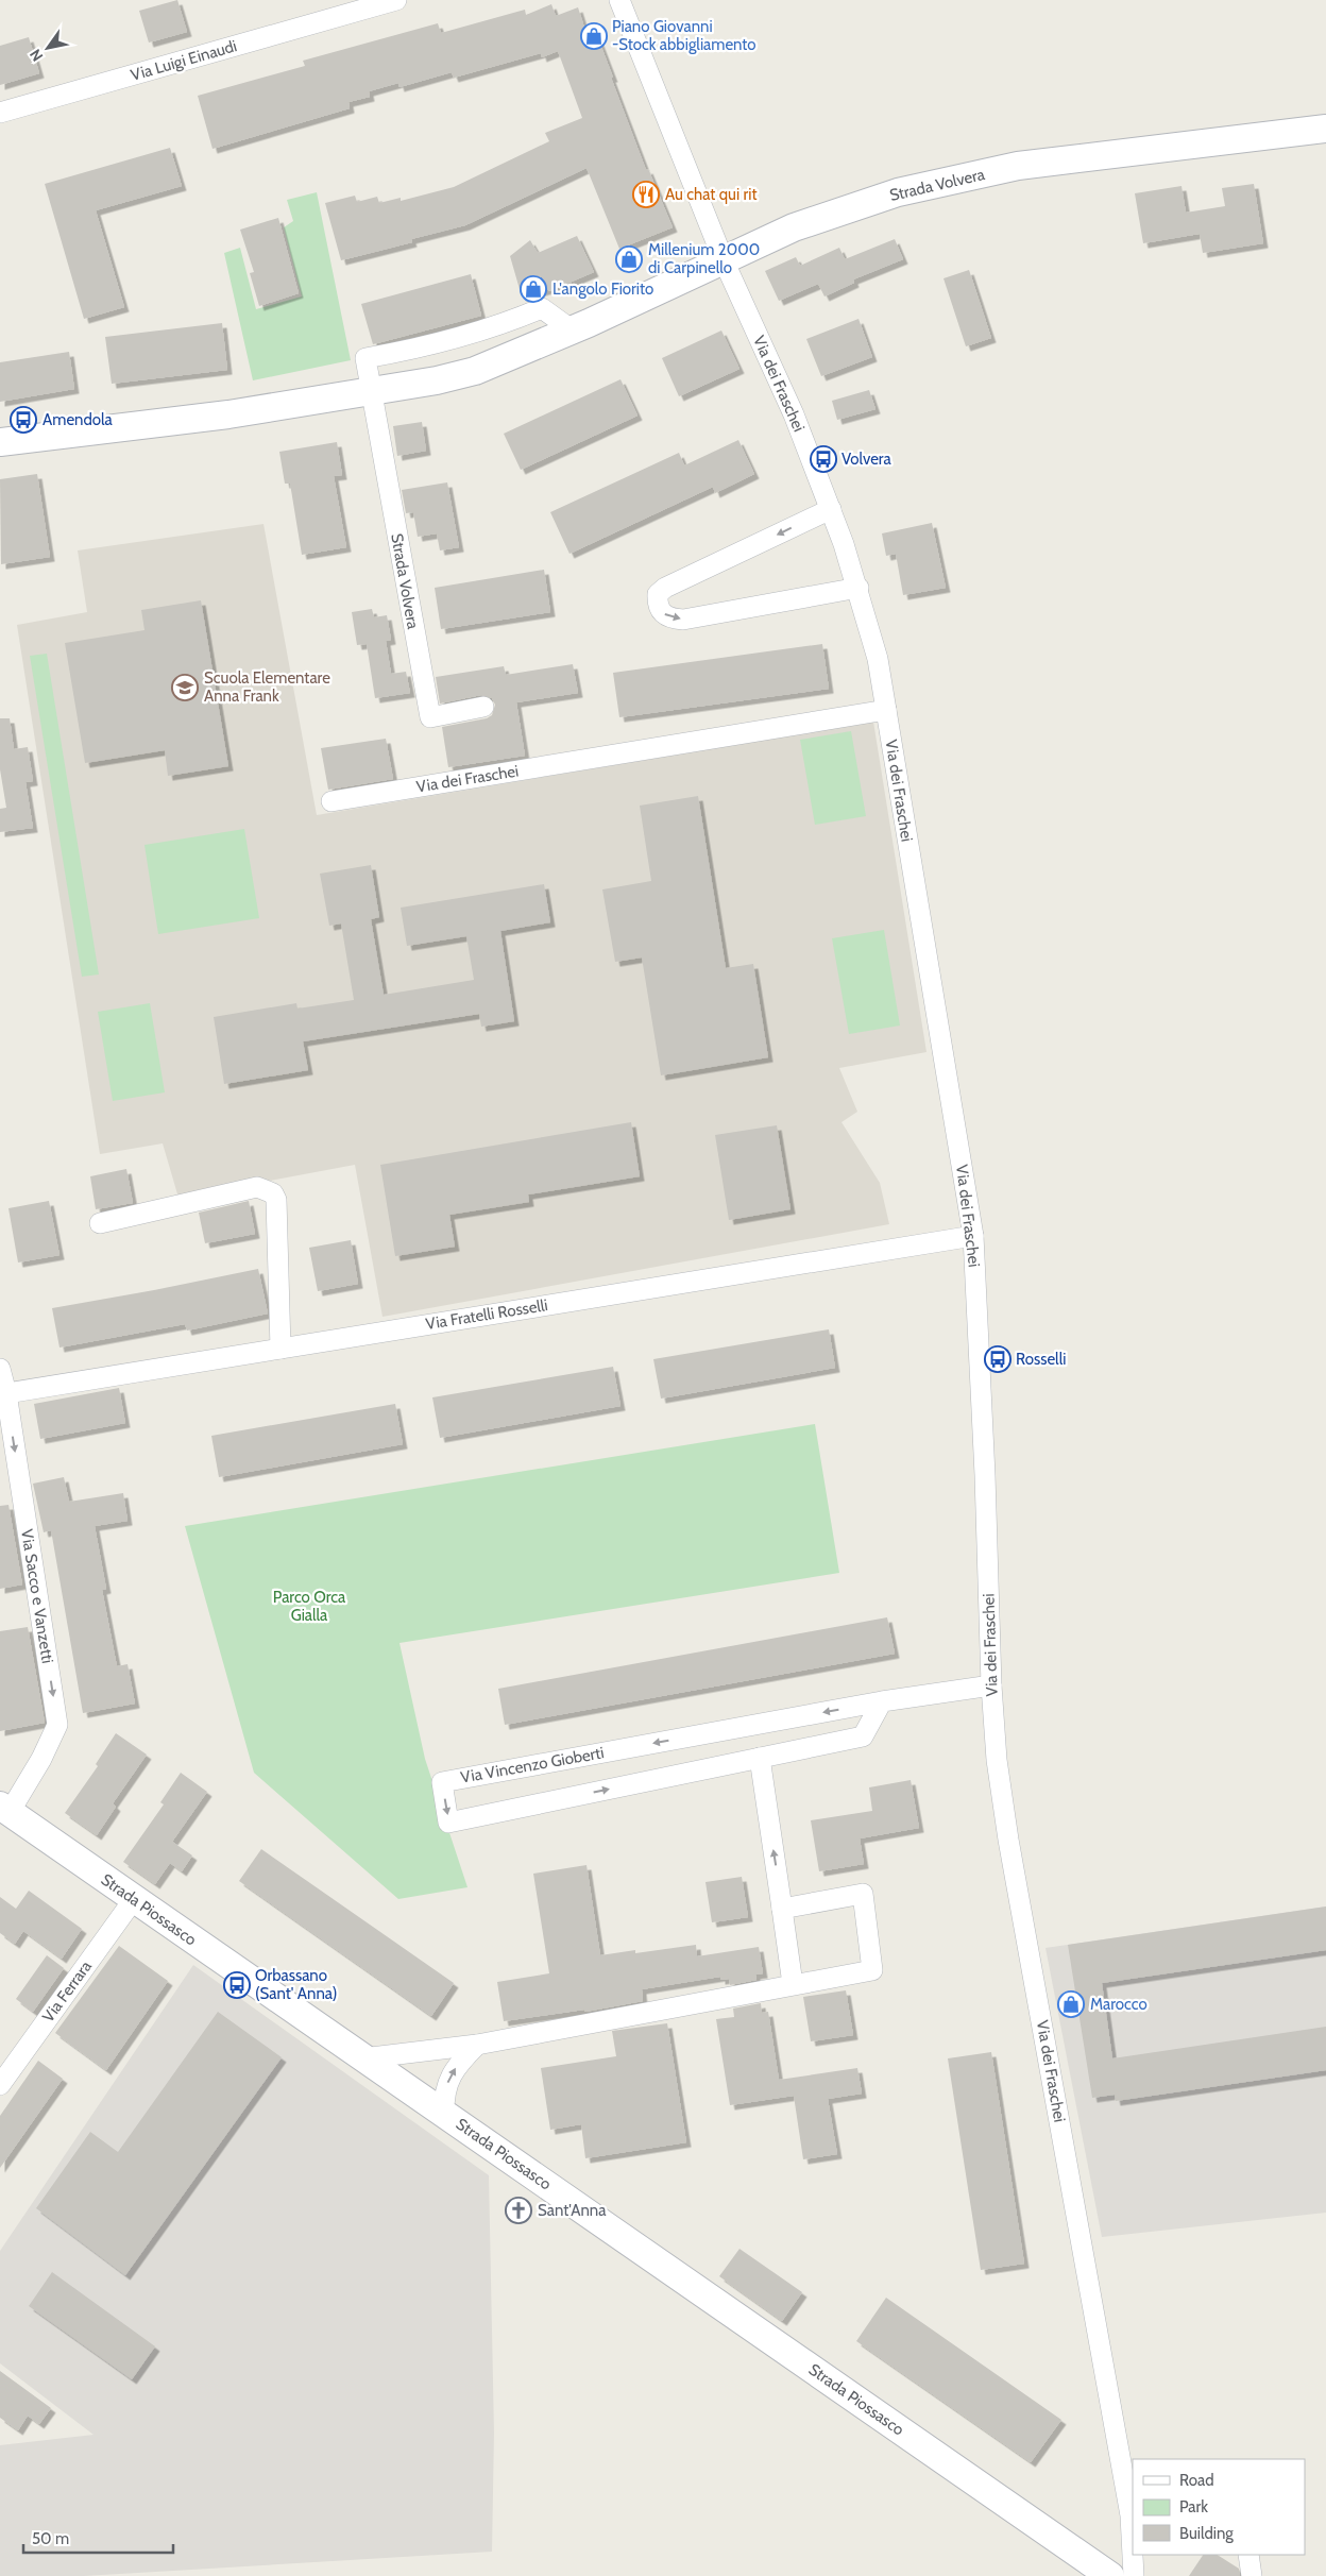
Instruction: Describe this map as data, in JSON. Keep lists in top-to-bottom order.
{
  "streets": {
    "street": [
      "Via Luigi Einaudi",
      "Strada Volvera",
      "Via dei Fraschei",
      "Via Fratelli Rosselli",
      "Via Sacco e Vanzetti",
      "Via Vincenzo Gioberti",
      "Strada Piossasco",
      "Via Ferrara"
    ]
  },
  "crossings": [
    ["Strada Volvera", "Via dei Fraschei"],
    ["Via dei Fraschei", "Via Fratelli Rosselli"],
    ["Via dei Fraschei", "Via Vincenzo Gioberti"],
    ["Via Fratelli Rosselli", "Via Sacco e Vanzetti"],
    ["Via Sacco e Vanzetti", "Strada Piossasco"],
    ["Strada Piossasco", "Via Ferrara"]
  ],
  "one_way": ["Via Sacco e Vanzetti"],
  "parks": ["Parco Orca Gialla"],
  "places": {
    "shop": [
      "Piano Giovanni -Stock abbigliamento",
      "Millenium 2000 di Carpinello",
      "L'angolo Fiorito",
      "Marocco"
    ],
    "restaurant": ["Au chat qui rit"],
    "bus stop": [
      "Amendola",
      "Volvera",
      "Rosselli",
      "Orbassano (Sant' Anna)"
    ],
    "school or university": ["Scuola Elementare Anna Frank"],
    "church": ["Sant'Anna"]
  },
  "legend": ["Road", "Park", "Building"],
  "scale_bar": "50 m",
  "north": "bottom left"
}
